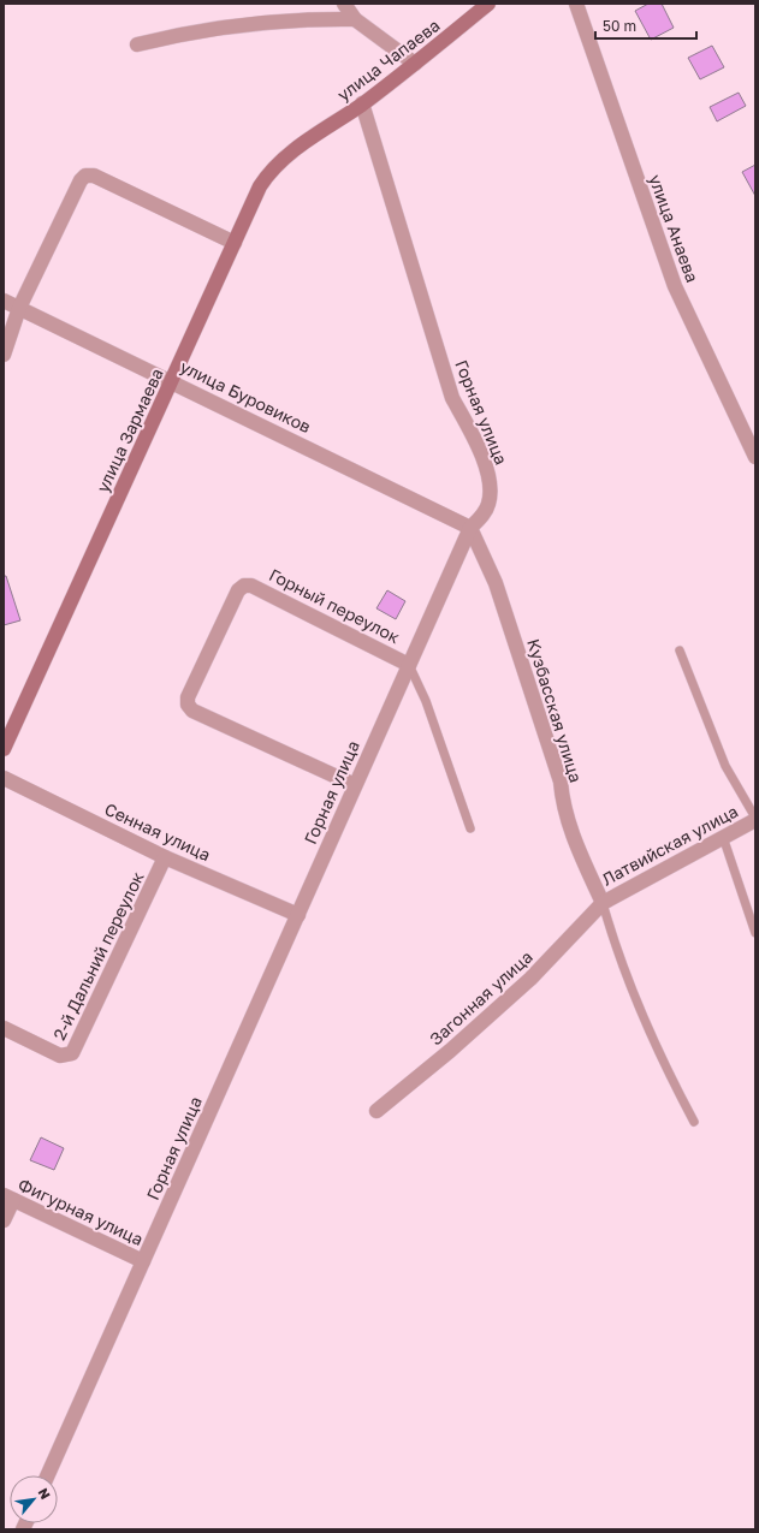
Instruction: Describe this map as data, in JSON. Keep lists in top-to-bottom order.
{
  "streets": {
    "street": [
      "улица Чапаева",
      "улица Анаева",
      "улица Буровиков",
      "Горная улица",
      "улица Зармаева",
      "Горный переулок",
      "Кузбасская улица",
      "Сенная улица",
      "Латвийская улица",
      "2-й Дальний переулок",
      "Загонная улица",
      "Фигурная улица"
    ]
  },
  "crossings": [
    ["улица Чапаева", "Горная улица"],
    ["улица Чапаева", "улица Зармаева"],
    ["улица Буровиков", "Горная улица"],
    ["улица Буровиков", "улица Зармаева"],
    ["улица Буровиков", "Кузбасская улица"],
    ["Горная улица", "Горный переулок"],
    ["Горная улица", "Кузбасская улица"],
    ["Горная улица", "Сенная улица"],
    ["Горная улица", "Фигурная улица"],
    ["Кузбасская улица", "Латвийская улица"],
    ["Кузбасская улица", "Загонная улица"],
    ["Сенная улица", "2-й Дальний переулок"],
    ["Латвийская улица", "Загонная улица"]
  ],
  "scale_bar": "50 m",
  "north": "top right"
}
